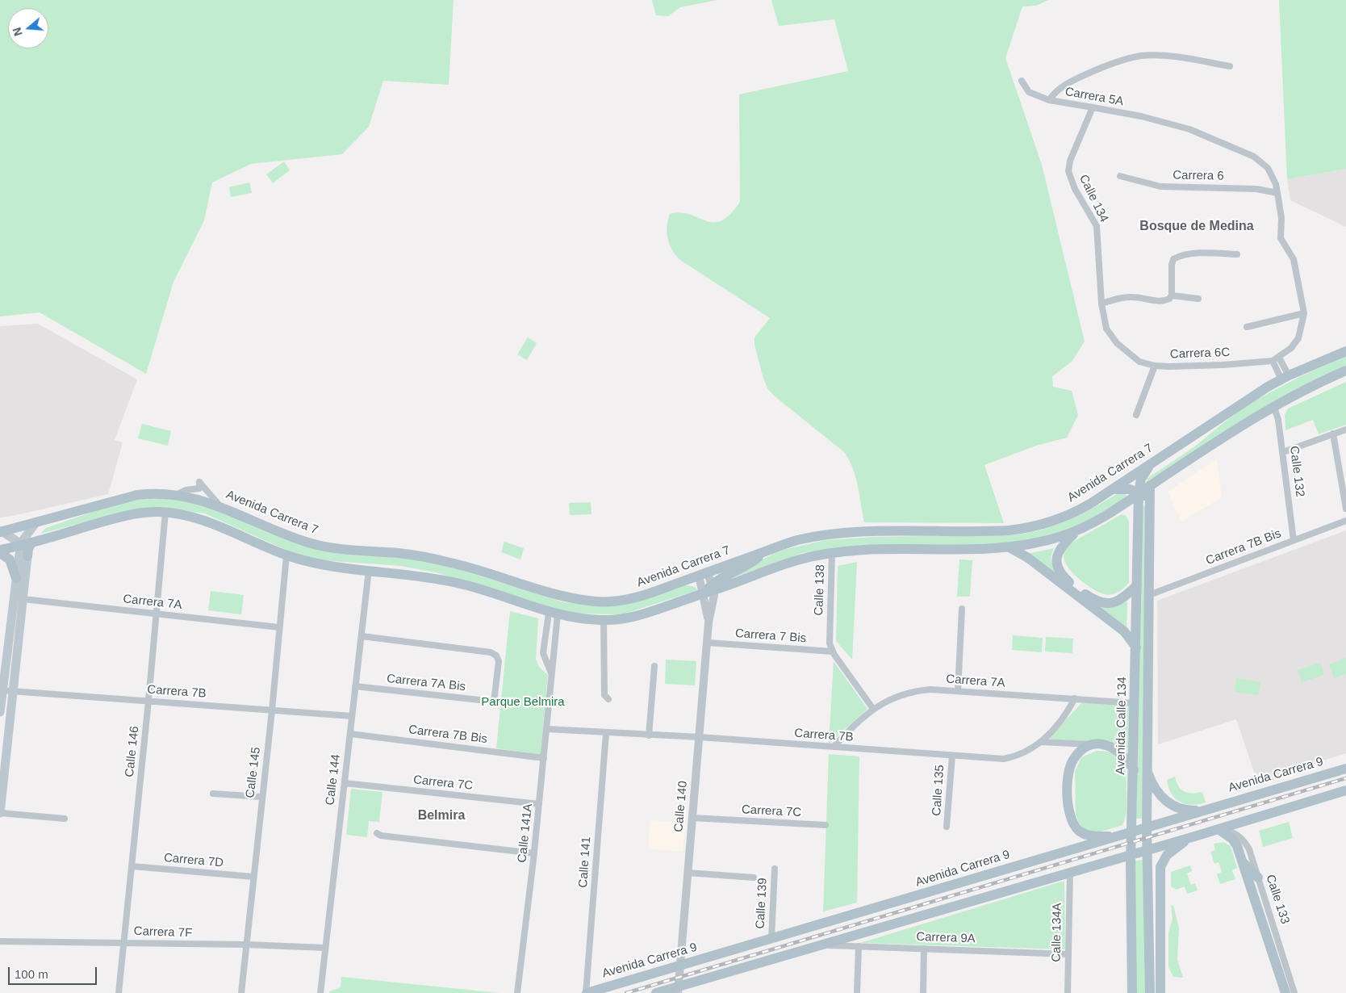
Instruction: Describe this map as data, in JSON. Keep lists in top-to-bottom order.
{
  "streets": {
    "main road": ["Avenida Carrera 7", "Avenida Calle 134", "Avenida Carrera 9"],
    "street": [
      "Carrera 5A",
      "Carrera 6",
      "Calle 134",
      "Carrera 6C",
      "Calle 132",
      "Carrera 7B Bis",
      "Calle 138",
      "Carrera 7A",
      "Carrera 7 Bis",
      "Carrera 7A Bis",
      "Carrera 7B",
      "Calle 146",
      "Calle 145",
      "Calle 144",
      "Carrera 7C",
      "Calle 135",
      "Calle 140",
      "Calle 141A",
      "Carrera 7D",
      "Calle 141",
      "Calle 133",
      "Calle 139",
      "Carrera 7F",
      "Calle 134A",
      "Carrera 9A"
    ]
  },
  "crossings": [
    ["Carrera 5A", "Carrera 6"],
    ["Carrera 5A", "Calle 134"],
    ["Carrera 5A", "Carrera 6C"],
    ["Calle 134", "Carrera 6C"],
    ["Calle 132", "Carrera 7B Bis"],
    ["Avenida Carrera 7", "Avenida Calle 134"],
    ["Avenida Carrera 7", "Calle 140"],
    ["Carrera 7B Bis", "Calle 144"],
    ["Carrera 7B Bis", "Calle 141A"],
    ["Calle 138", "Carrera 7 Bis"],
    ["Carrera 7A", "Carrera 7B"],
    ["Carrera 7A", "Avenida Calle 134"],
    ["Carrera 7A", "Calle 146"],
    ["Carrera 7A", "Calle 145"],
    ["Carrera 7 Bis", "Calle 140"],
    ["Carrera 7A Bis", "Calle 144"],
    ["Carrera 7B", "Calle 146"],
    ["Carrera 7B", "Calle 145"],
    ["Carrera 7B", "Calle 144"],
    ["Carrera 7B", "Calle 135"],
    ["Carrera 7B", "Calle 140"],
    ["Carrera 7B", "Calle 141A"],
    ["Carrera 7B", "Calle 141"],
    ["Avenida Calle 134", "Avenida Carrera 9"],
    ["Calle 146", "Carrera 7D"],
    ["Calle 146", "Carrera 7F"],
    ["Calle 145", "Carrera 7D"],
    ["Calle 145", "Carrera 7F"],
    ["Avenida Carrera 9", "Calle 140"],
    ["Avenida Carrera 9", "Calle 141"],
    ["Avenida Carrera 9", "Calle 139"],
    ["Calle 144", "Carrera 7C"],
    ["Calle 144", "Carrera 7F"],
    ["Carrera 7C", "Calle 140"],
    ["Carrera 7C", "Calle 141A"],
    ["Calle 134A", "Carrera 9A"]
  ],
  "districts": ["Bosque de Medina", "Belmira"],
  "parks": ["Parque Belmira"],
  "scale_bar": "100 m",
  "north": "left"
}
